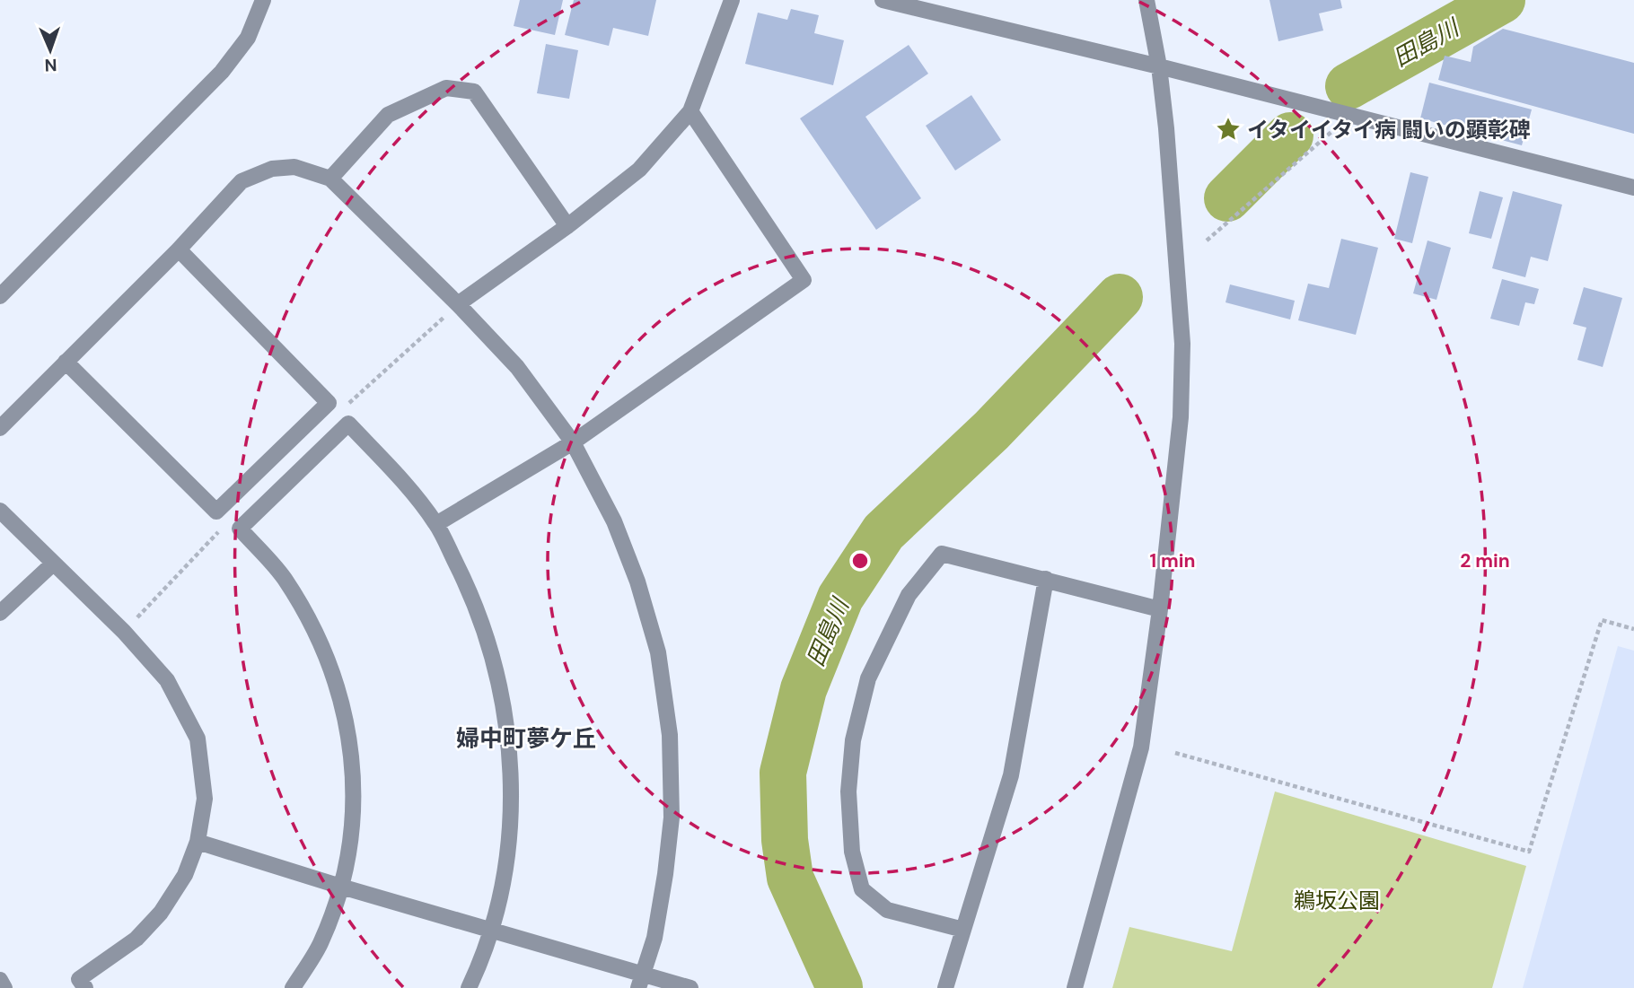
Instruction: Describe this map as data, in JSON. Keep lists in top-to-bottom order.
{
  "districts": ["婦中町夢ケ丘"],
  "water": ["田島川"],
  "parks": ["鵜坂公園"],
  "places": {
    "place": ["イタイイタイ病 闘いの顕彰碑"]
  },
  "north": "bottom",
  "rings": ["1 min", "2 min"]
}
